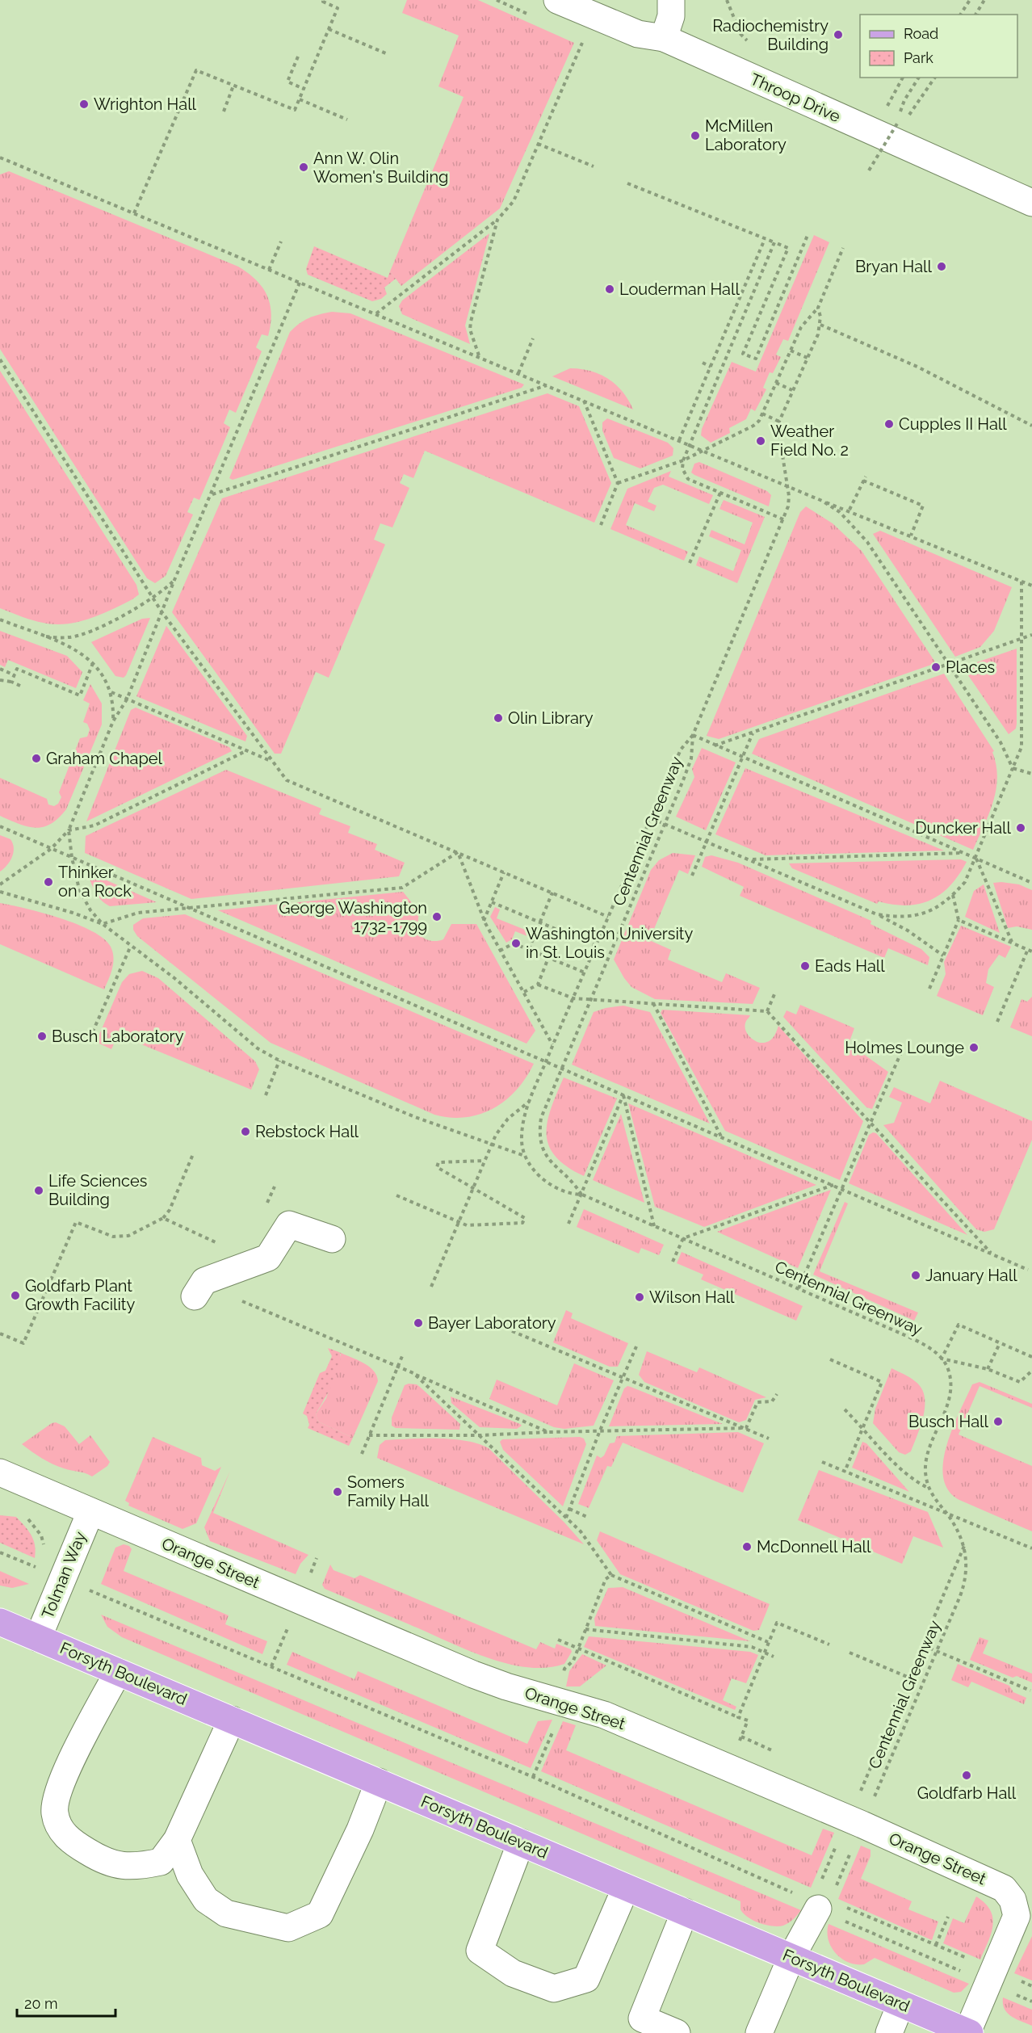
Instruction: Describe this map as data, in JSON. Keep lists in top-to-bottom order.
{
  "streets": {
    "main road": ["Forsyth Boulevard"],
    "street": ["Throop Drive", "Orange Street", "Tolman Way"],
    "path": ["Centennial Greenway"]
  },
  "crossings": [
    ["Orange Street", "Tolman Way"],
    ["Orange Street", "Forsyth Boulevard"],
    ["Tolman Way", "Forsyth Boulevard"]
  ],
  "places": [
    "Radiochemistry Building",
    "Wrighton Hall",
    "McMillen Laboratory",
    "Ann W. Olin Women's Building",
    "Bryan Hall",
    "Louderman Hall",
    "Cupples II Hall",
    "Weather Field No. 2",
    "Places",
    "Olin Library",
    "Graham Chapel",
    "Duncker Hall",
    "Thinker on a Rock",
    "George Washington 1732-1799",
    "Washington University in St. Louis",
    "Eads Hall",
    "Busch Laboratory",
    "Holmes Lounge",
    "Rebstock Hall",
    "Life Sciences Building",
    "January Hall",
    "Goldfarb Plant Growth Facility",
    "Wilson Hall",
    "Bayer Laboratory",
    "Busch Hall",
    "Somers Family Hall",
    "McDonnell Hall",
    "Goldfarb Hall"
  ],
  "legend": ["Road", "Park"],
  "scale_bar": "20 m"
}
